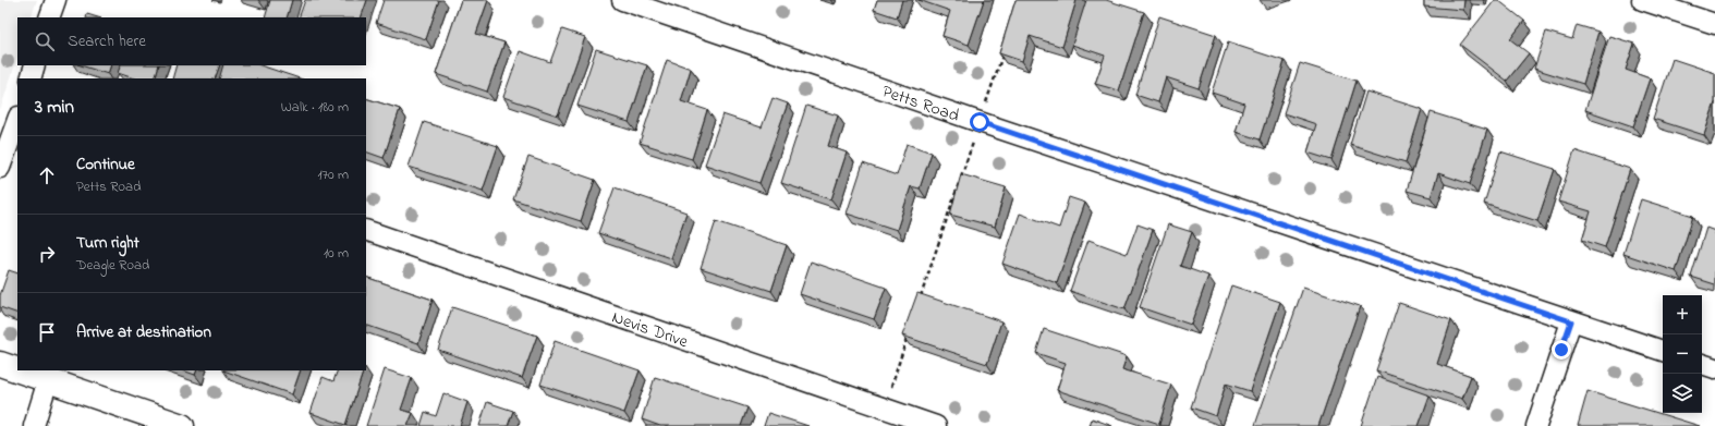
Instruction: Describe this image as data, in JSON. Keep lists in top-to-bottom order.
{
  "streets": {
    "street": ["Petts Road", "Nevis Drive"]
  },
  "page": {
    "search": "Search here",
    "heading": ["3 min", "Walk · 180 m"],
    "list": [
      ["Continue", "Petts Road", "170 m"],
      ["Turn right", "Deagle Road", "10 m"],
      "Arrive at destination"
    ],
    "map_buttons": ["+", "−"]
  }
}
